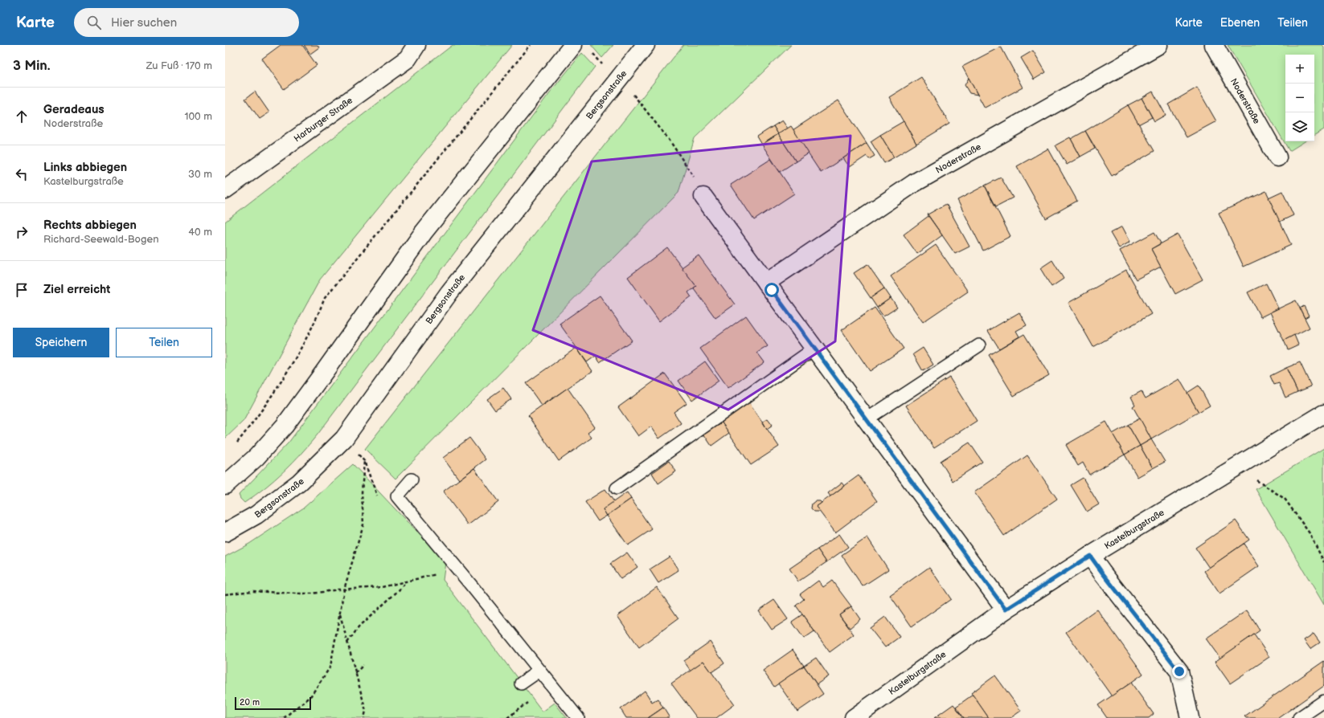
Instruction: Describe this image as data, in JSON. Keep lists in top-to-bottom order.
{
  "streets": {
    "street": [
      "Bergsonstraße",
      "Noderstraße",
      "Harburger Straße",
      "Kastelburgstraße"
    ]
  },
  "scale_bar": "20 m",
  "page": {
    "header": "Karte",
    "search": "Hier suchen",
    "nav": ["Karte", "Ebenen", "Teilen"],
    "heading": ["3 Min.", "Zu Fuß · 170 m"],
    "map_buttons": ["+", "−"],
    "list": [
      ["Geradeaus", "Noderstraße", "100 m"],
      ["Links abbiegen", "Kastelburgstraße", "30 m"],
      ["Rechts abbiegen", "Richard-Seewald-Bogen", "40 m"],
      "Ziel erreicht"
    ],
    "buttons": ["Speichern", "Teilen"],
    "scale": "20 m"
  }
}
